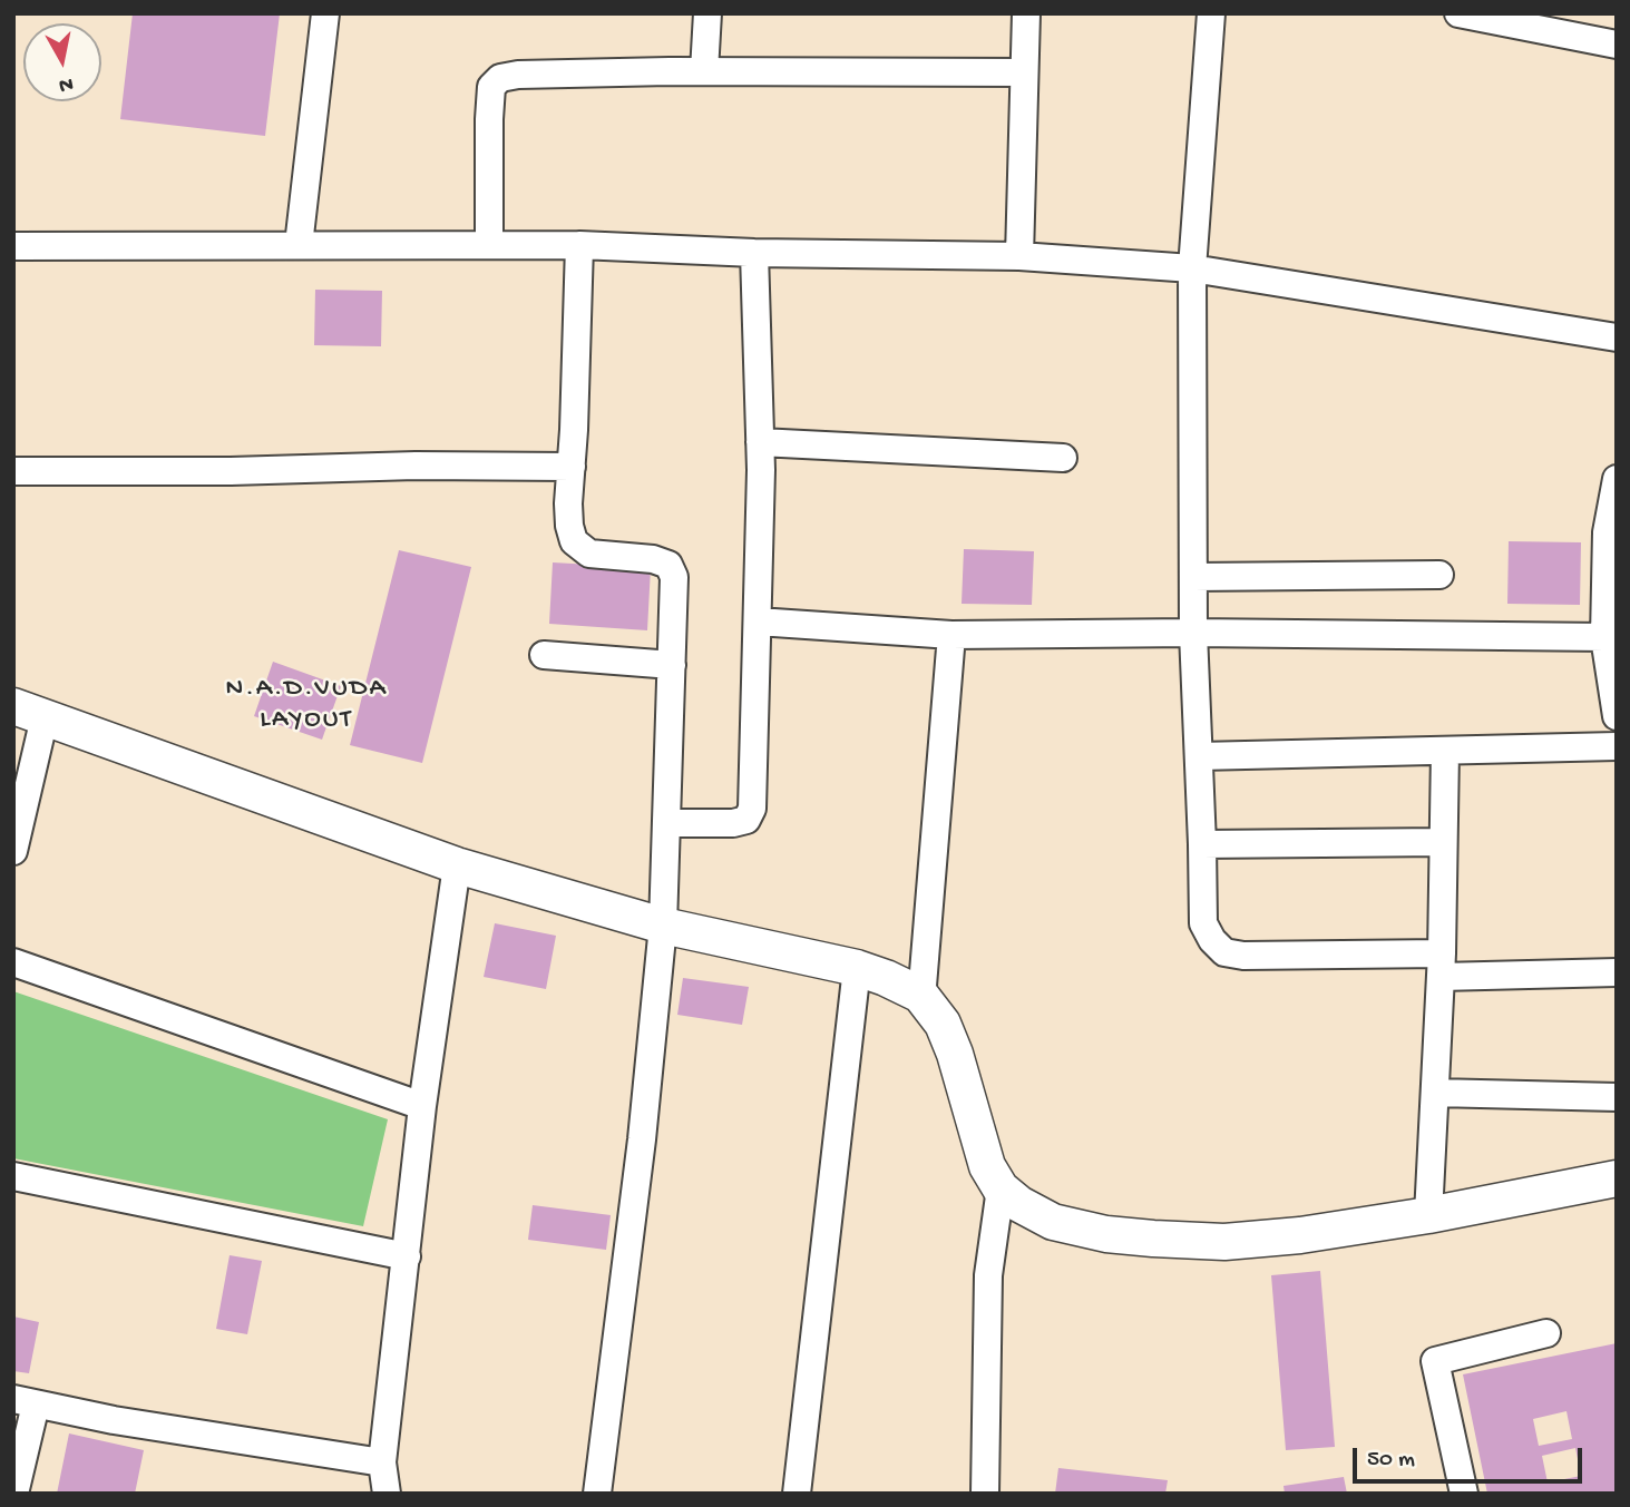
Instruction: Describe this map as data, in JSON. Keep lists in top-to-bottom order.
{
  "districts": ["N.A.D.VUDA LAYOUT"],
  "scale_bar": "50 m",
  "north": "bottom"
}
